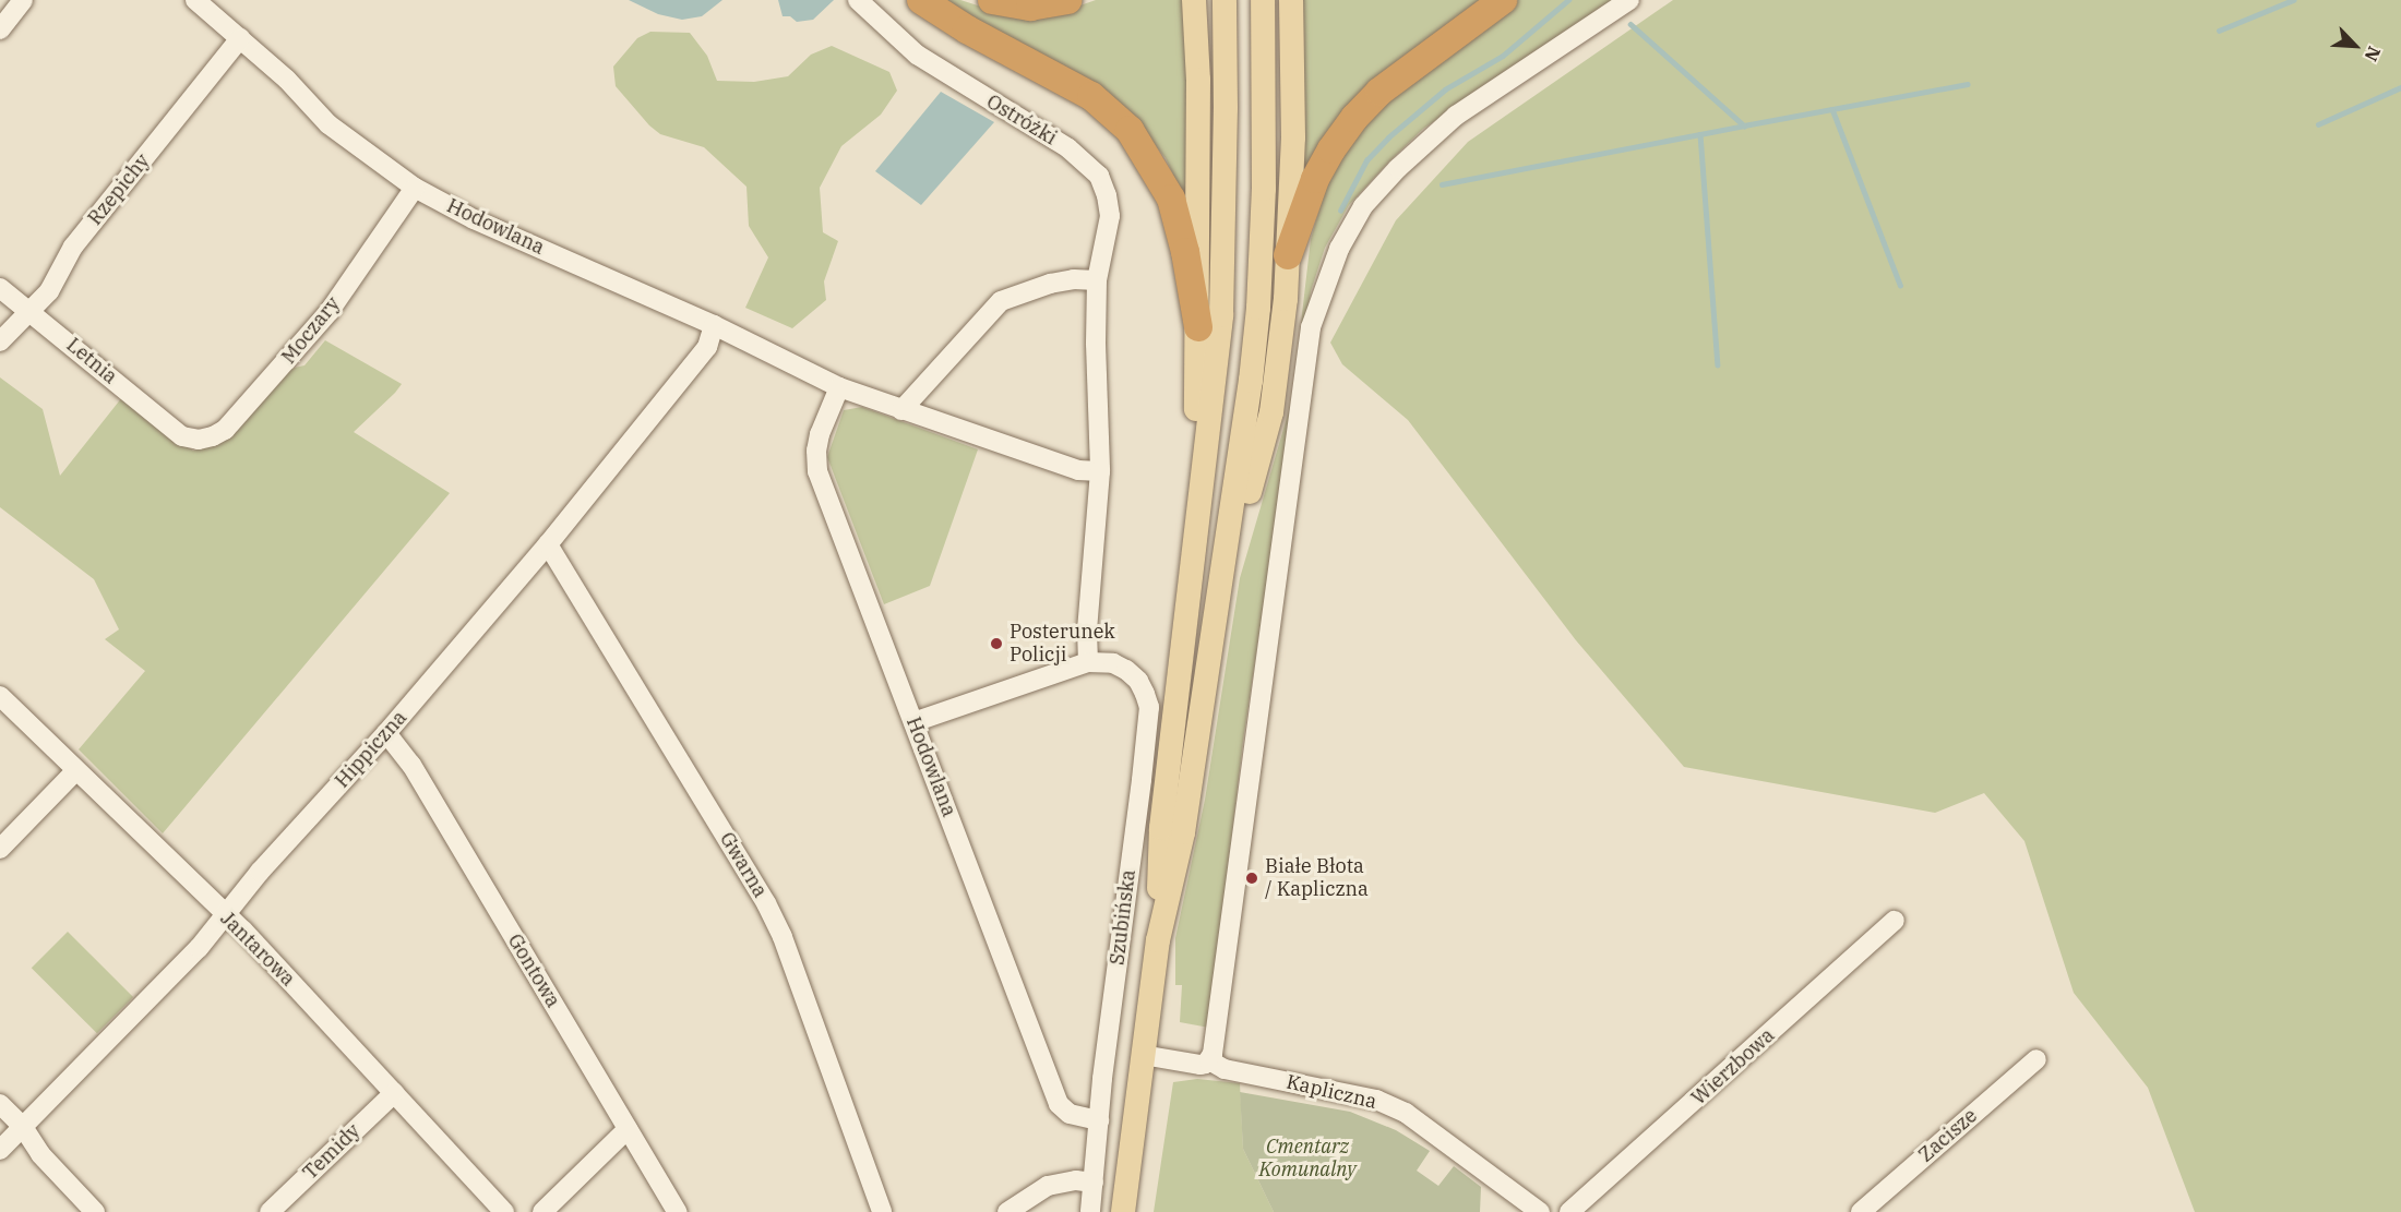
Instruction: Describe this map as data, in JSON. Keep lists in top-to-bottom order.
{
  "streets": {
    "main road": ["Szubińska"],
    "street": [
      "Ostróżki",
      "Rzepichy",
      "Hodowlana",
      "Moczary",
      "Letnia",
      "Hippiczna",
      "Gwarna",
      "Jantarowa",
      "Gontowa",
      "Wierzbowa",
      "Kapliczna",
      "Zacisze",
      "Temidy"
    ]
  },
  "crossings": [
    ["Ostróżki", "Hodowlana"],
    ["Ostróżki", "Szubińska"],
    ["Rzepichy", "Hodowlana"],
    ["Rzepichy", "Letnia"],
    ["Hodowlana", "Moczary"],
    ["Hodowlana", "Hippiczna"],
    ["Hodowlana", "Szubińska"],
    ["Moczary", "Letnia"],
    ["Hippiczna", "Gwarna"],
    ["Hippiczna", "Jantarowa"],
    ["Hippiczna", "Gontowa"],
    ["Jantarowa", "Temidy"]
  ],
  "parks": ["Cmentarz Komunalny"],
  "places": ["Posterunek Policji", "Białe Błota / Kapliczna"],
  "north": "bottom right"
}
